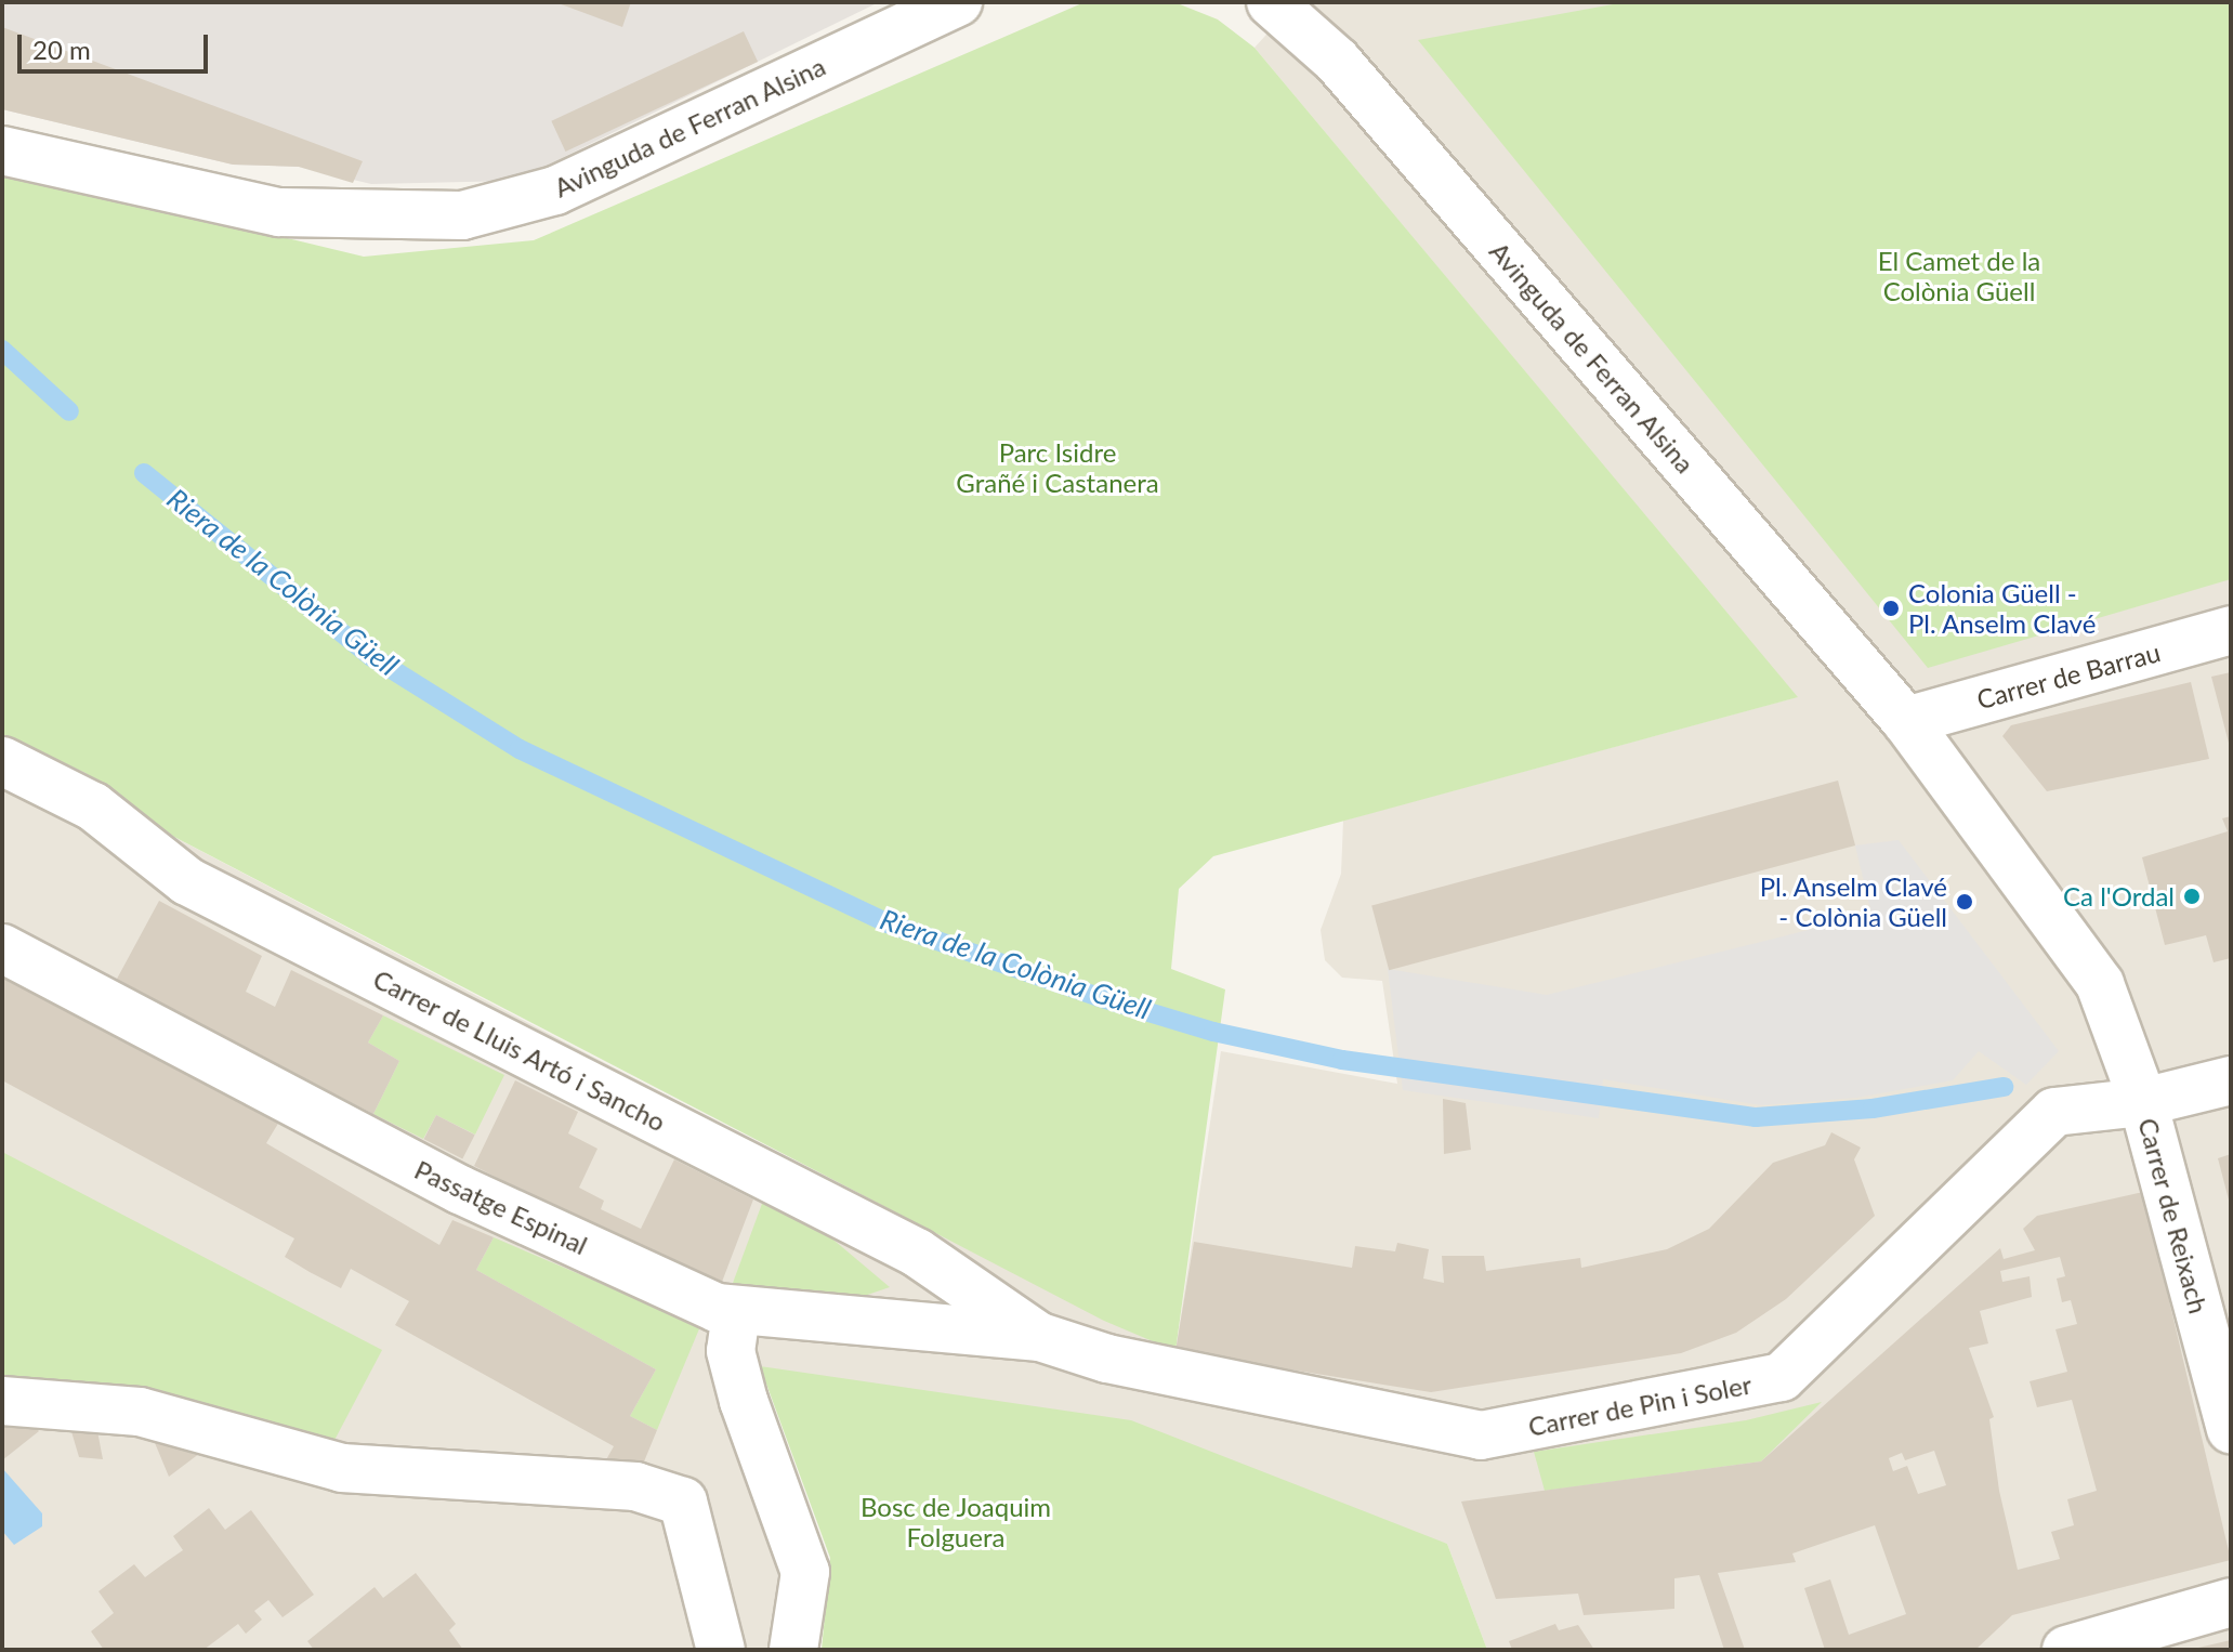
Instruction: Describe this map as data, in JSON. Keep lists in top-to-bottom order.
{
  "streets": {
    "street": [
      "Avinguda de Ferran Alsina",
      "Carrer de Barrau",
      "Carrer de Lluis Artó i Sancho",
      "Passatge Espinal",
      "Carrer de Reixach",
      "Carrer de Pin i Soler"
    ]
  },
  "crossings": [
    ["Avinguda de Ferran Alsina", "Carrer de Barrau"],
    ["Avinguda de Ferran Alsina", "Carrer de Reixach"],
    ["Avinguda de Ferran Alsina", "Carrer de Pin i Soler"],
    ["Carrer de Lluis Artó i Sancho", "Passatge Espinal"],
    ["Carrer de Lluis Artó i Sancho", "Carrer de Pin i Soler"],
    ["Passatge Espinal", "Carrer de Pin i Soler"],
    ["Carrer de Reixach", "Carrer de Pin i Soler"]
  ],
  "water": ["Riera de la Colònia Güell"],
  "parks": ["El Camet de la Colònia Güell", "Parc Isidre Grañé i Castanera", "Bosc de Joaquim Folguera"],
  "places": ["Colonia Güell - Pl. Anselm Clavé", "Ca l'Ordal", "Pl. Anselm Clavé - Colònia Güell"],
  "scale_bar": "20 m"
}
